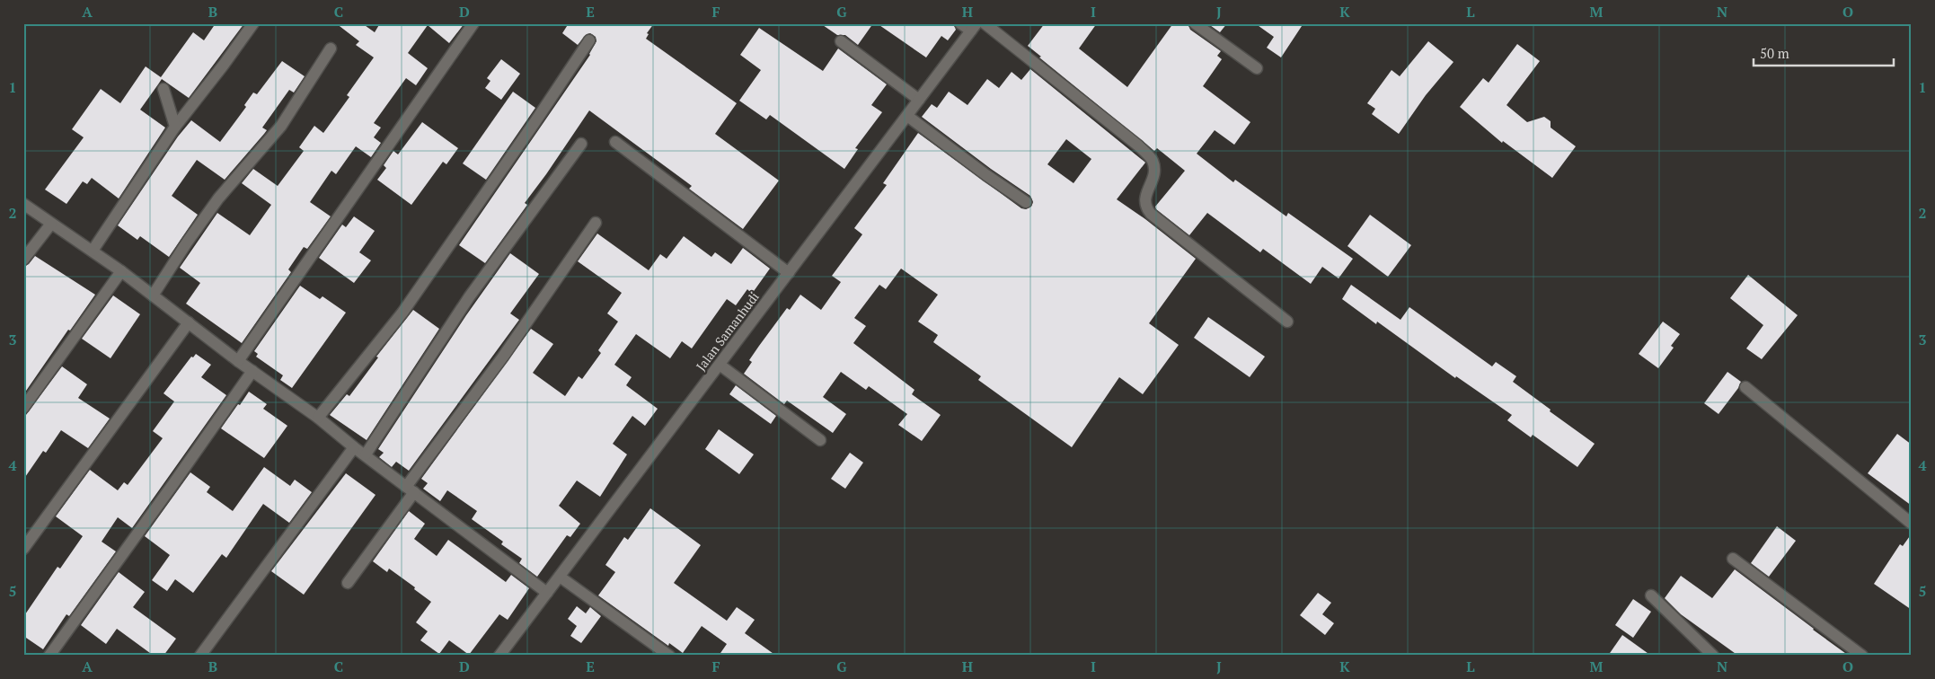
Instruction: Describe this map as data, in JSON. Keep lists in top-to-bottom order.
{
  "streets": {
    "street": ["Jalan Samanhudi"]
  },
  "scale_bar": "50 m",
  "grid": {
    "columns": [
      "A",
      "B",
      "C",
      "D",
      "E",
      "F",
      "G",
      "H",
      "I",
      "J",
      "K",
      "L",
      "M",
      "N",
      "O"
    ],
    "rows": [
      "1",
      "2",
      "3",
      "4",
      "5"
    ]
  }
}
